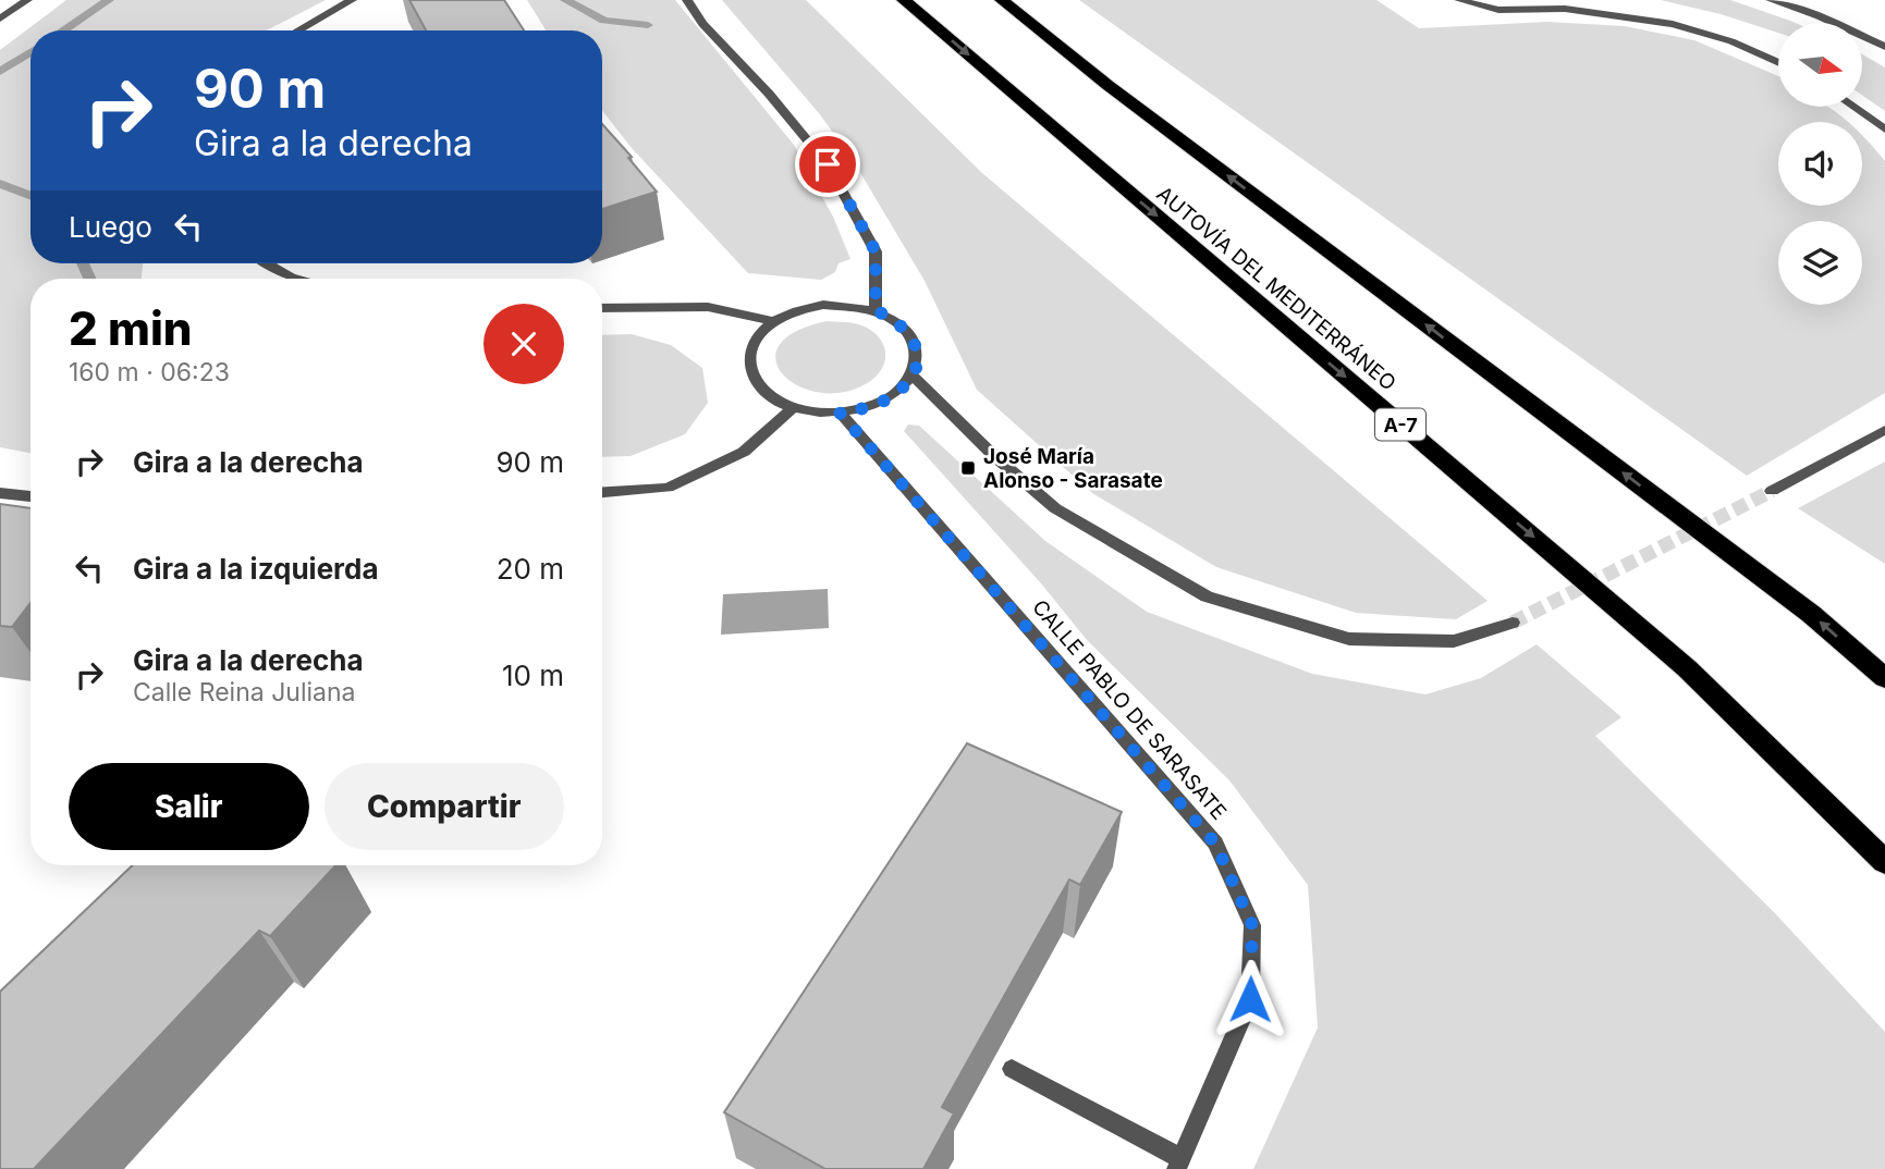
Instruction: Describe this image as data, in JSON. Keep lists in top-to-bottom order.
{
  "streets": {
    "highway": ["AUTOVÍA DEL MEDITERRÁNEO", "A-7"],
    "street": ["CALLE PABLO DE SARASATE"]
  },
  "places": {
    "transit": ["José María Alonso - Sarasate"]
  },
  "north": "right",
  "page": {
    "turn": ["90 m", "Gira a la derecha"],
    "then": "Luego",
    "heading": ["2 min", "160 m · 06:23"],
    "list": [
      {
        "name": "Gira a la derecha",
        "value": "90 m"
      },
      {
        "name": "Gira a la izquierda",
        "value": "20 m"
      },
      {
        "name": "Gira a la derecha",
        "note": "Calle Reina Juliana",
        "value": "10 m"
      }
    ],
    "buttons": ["Salir", "Compartir"]
  }
}
